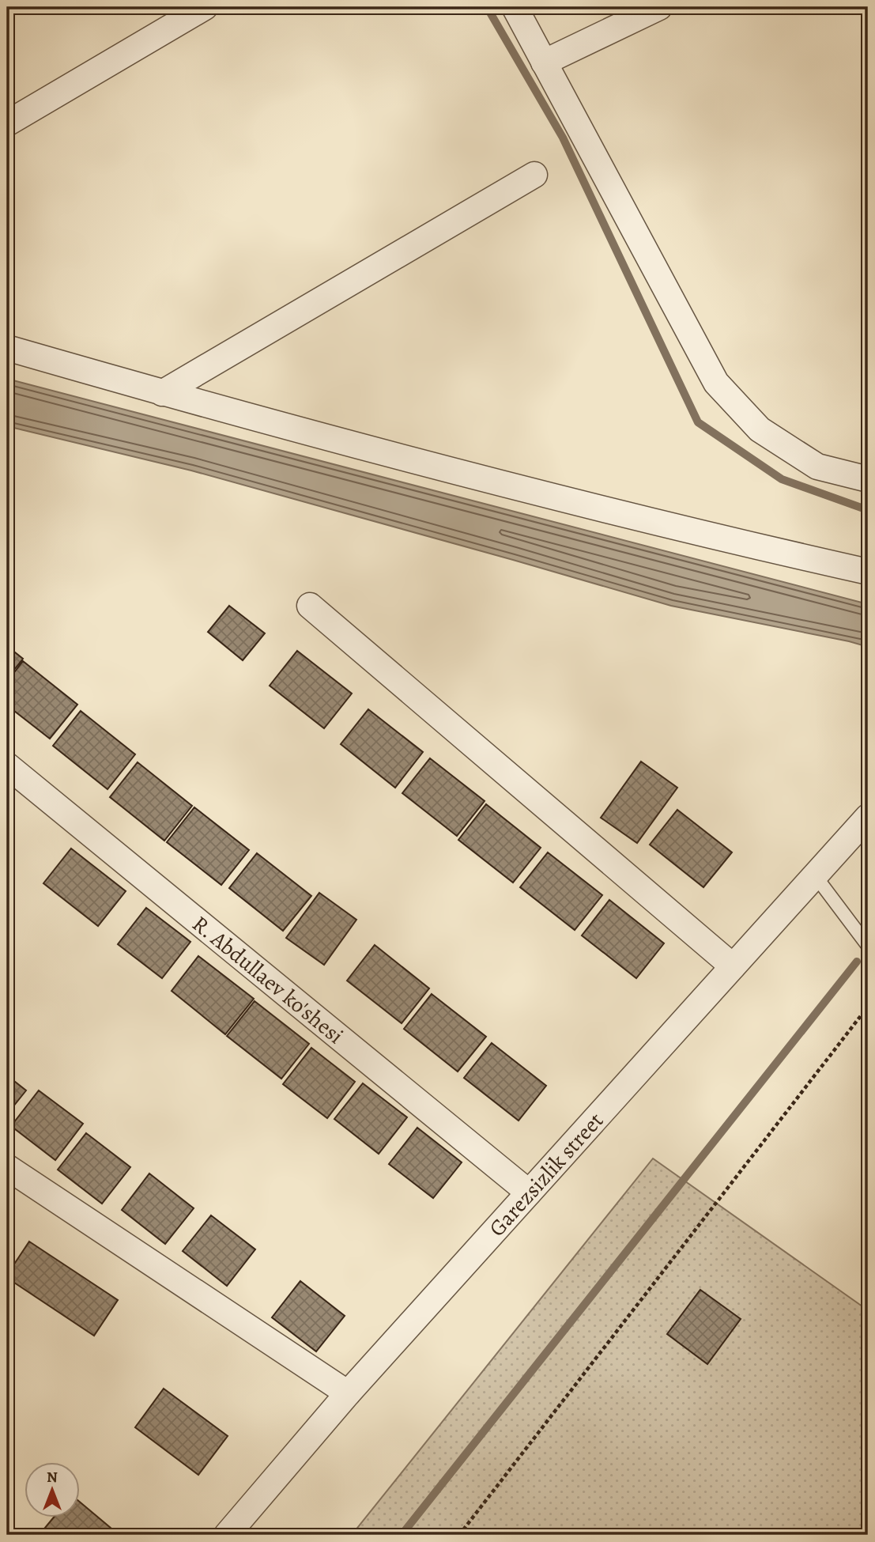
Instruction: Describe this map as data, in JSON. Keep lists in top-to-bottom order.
{
  "streets": {
    "street": ["R. Abdullaev ko'shesi", "Garezsizlik street"]
  },
  "crossings": [
    ["R. Abdullaev ko'shesi", "Garezsizlik street"]
  ],
  "north": "top"
}
